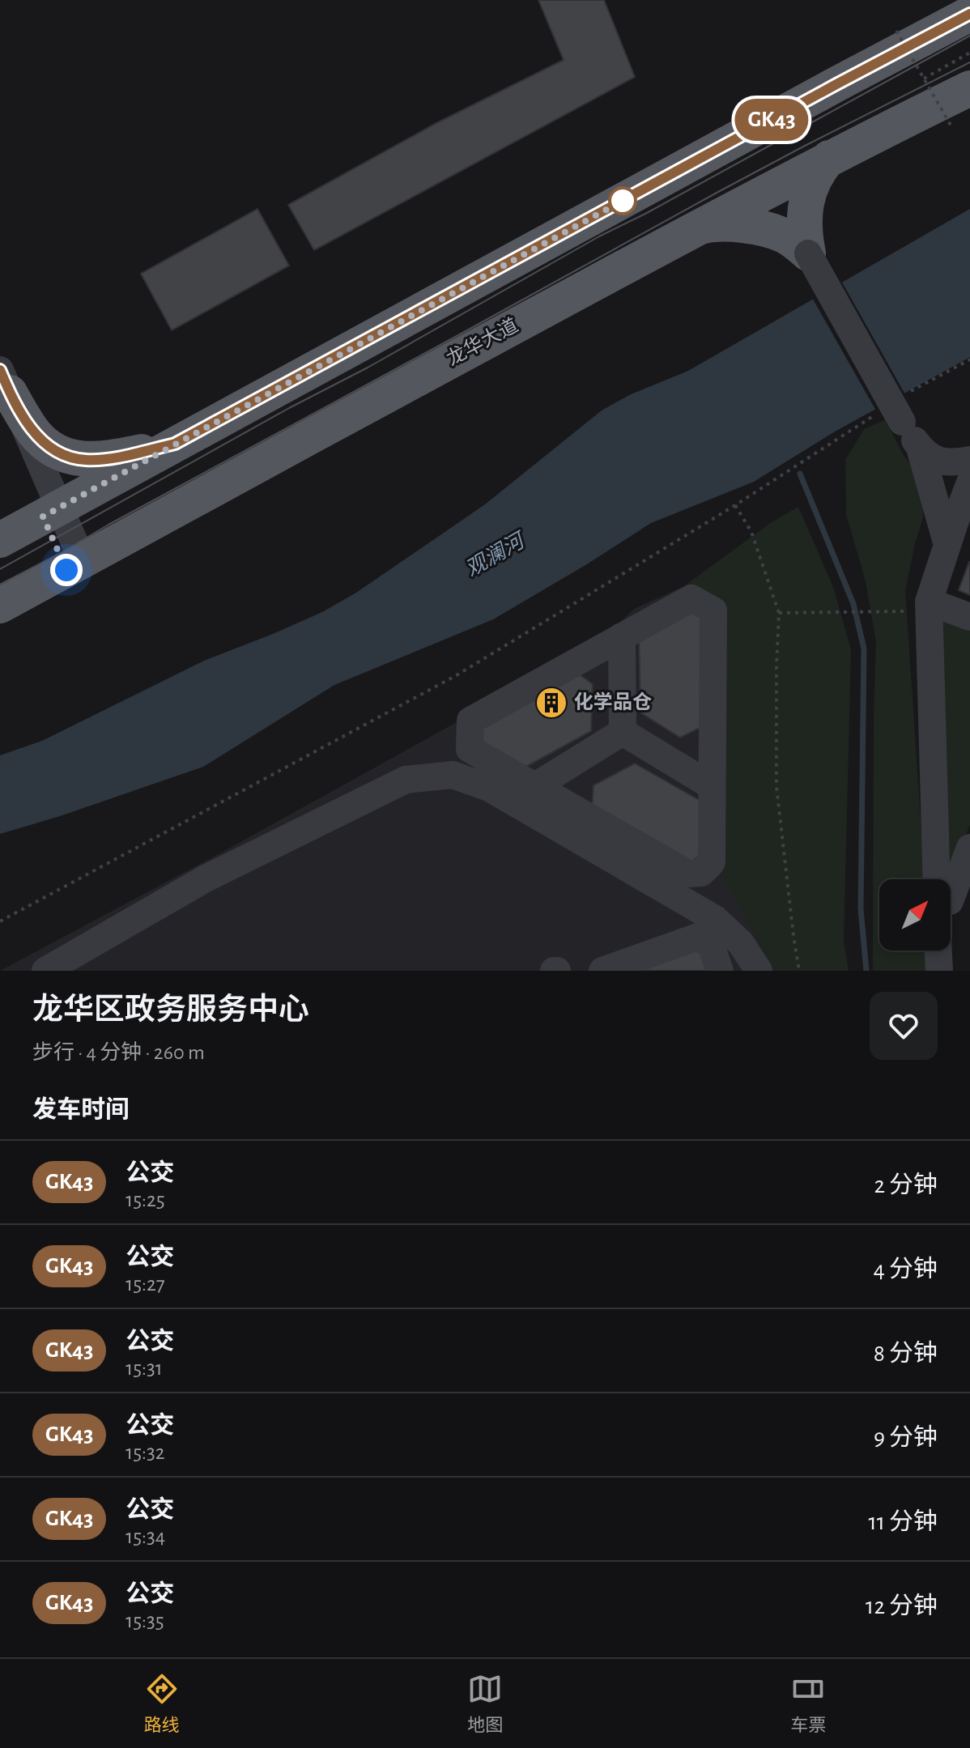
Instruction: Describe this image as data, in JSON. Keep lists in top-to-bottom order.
{
  "streets": {
    "main road": ["龙华大道"]
  },
  "water": ["观澜河"],
  "places": {
    "building": ["化学品仓"]
  },
  "lines": ["bus line GK43"],
  "north": "top right",
  "page": {
    "on_map": "GK43",
    "heading": [
      ["龙华区政务服务中心", "步行 · 4 分钟 · 260 m"],
      "发车时间"
    ],
    "list": [
      {
        "mark": "GK43",
        "name": "公交",
        "note": "15:25",
        "value": "2 分钟"
      },
      {
        "mark": "GK43",
        "name": "公交",
        "note": "15:27",
        "value": "4 分钟"
      },
      {
        "mark": "GK43",
        "name": "公交",
        "note": "15:31",
        "value": "8 分钟"
      },
      {
        "mark": "GK43",
        "name": "公交",
        "note": "15:32",
        "value": "9 分钟"
      },
      {
        "mark": "GK43",
        "name": "公交",
        "note": "15:34",
        "value": "11 分钟"
      },
      {
        "mark": "GK43",
        "name": "公交",
        "note": "15:35",
        "value": "12 分钟"
      }
    ],
    "tabs": ["路线", "地图", "车票"]
  }
}
